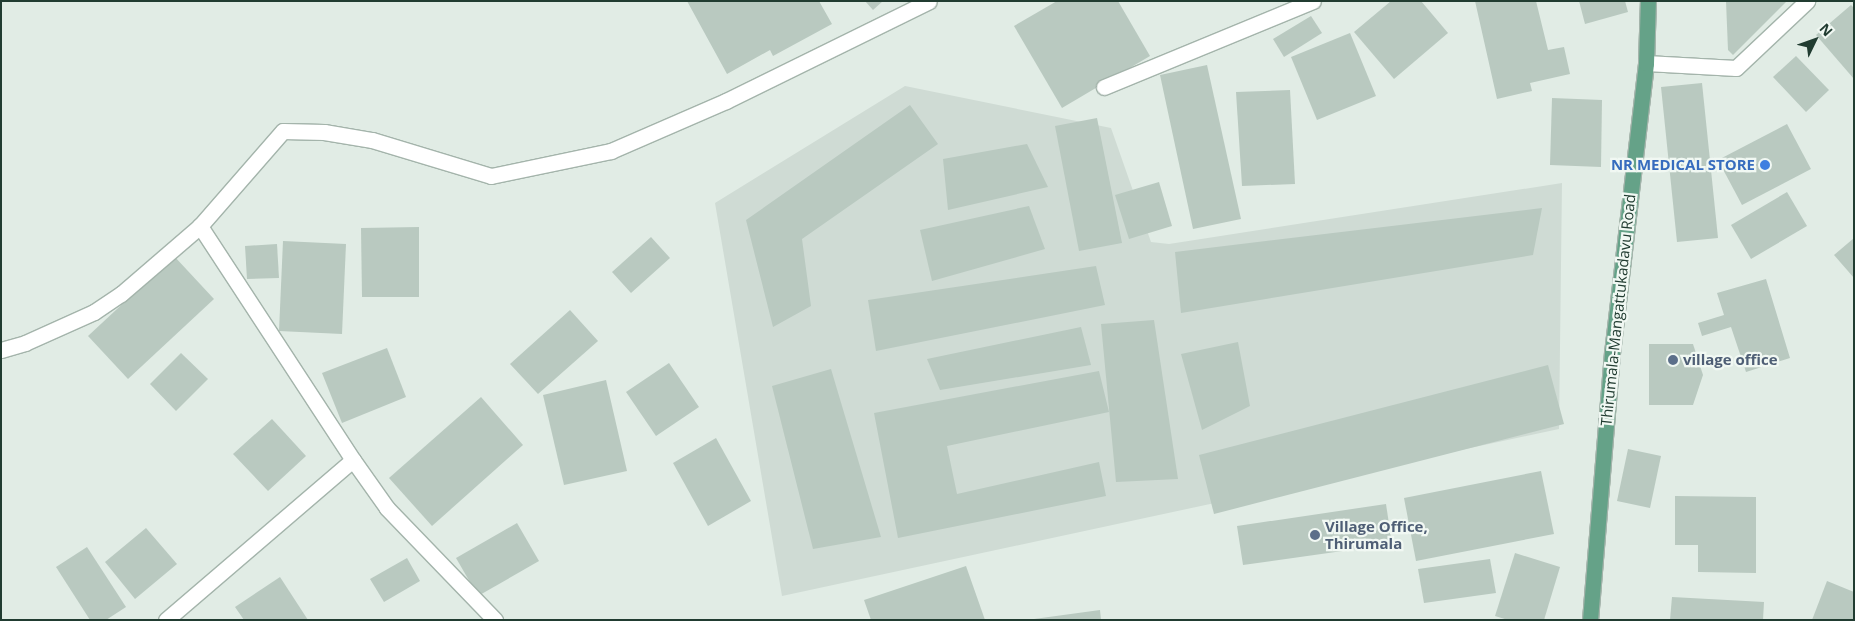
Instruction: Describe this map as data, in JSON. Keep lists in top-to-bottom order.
{
  "streets": {
    "main road": ["Thirumala-Mangattukadavu Road"]
  },
  "places": ["NR MEDICAL STORE", "village office", "Village Office, Thirumala"],
  "north": "top right"
}
